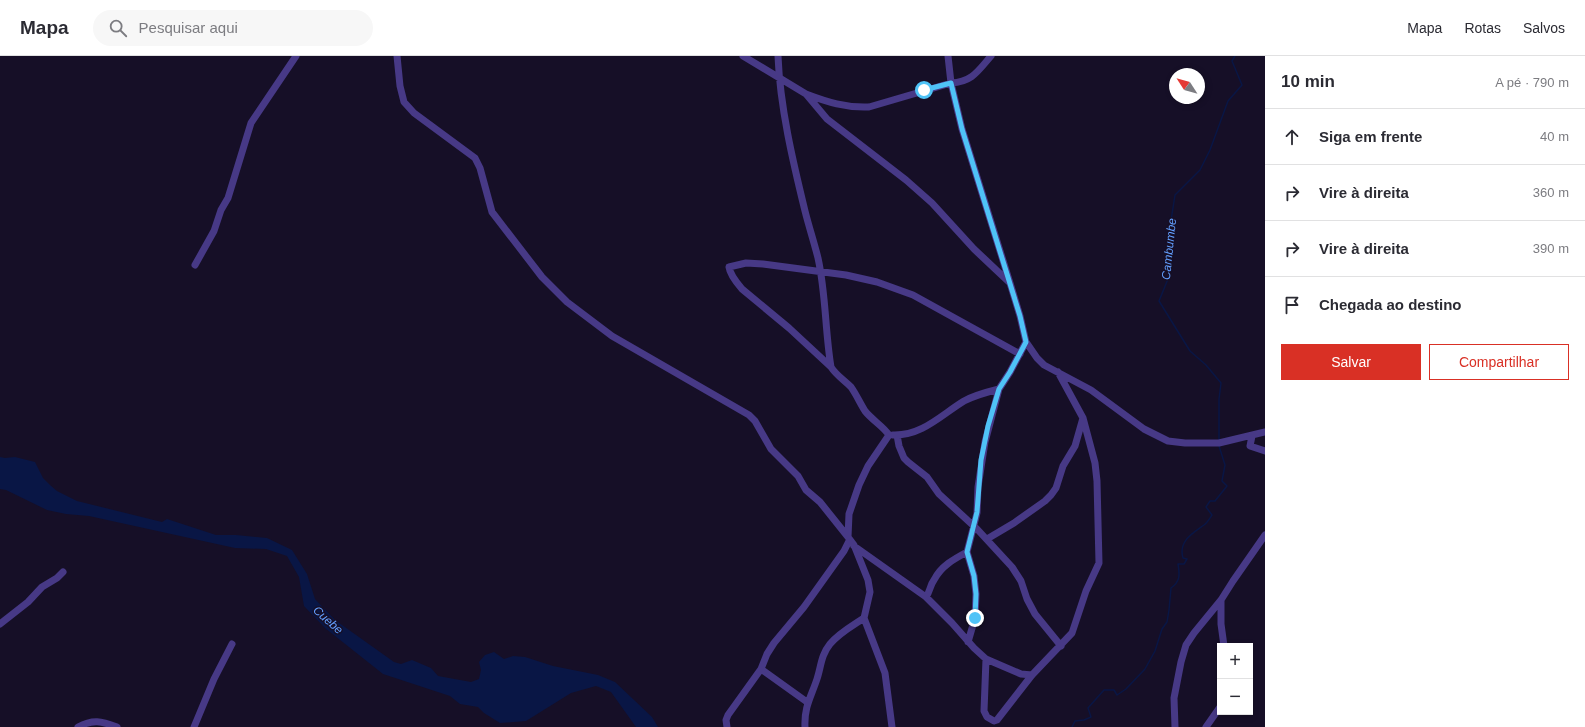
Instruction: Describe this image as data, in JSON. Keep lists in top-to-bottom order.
{
  "water": ["Cambumbe", "Cuebe"],
  "north": "top left",
  "page": {
    "header": "Mapa",
    "search": "Pesquisar aqui",
    "nav": ["Mapa", "Rotas", "Salvos"],
    "heading": ["10 min", "A pé · 790 m"],
    "list": [
      ["Siga em frente", "40 m"],
      ["Vire à direita", "360 m"],
      ["Vire à direita", "390 m"],
      "Chegada ao destino"
    ],
    "buttons": ["Salvar", "Compartilhar"],
    "map_buttons": ["+", "−"]
  }
}
